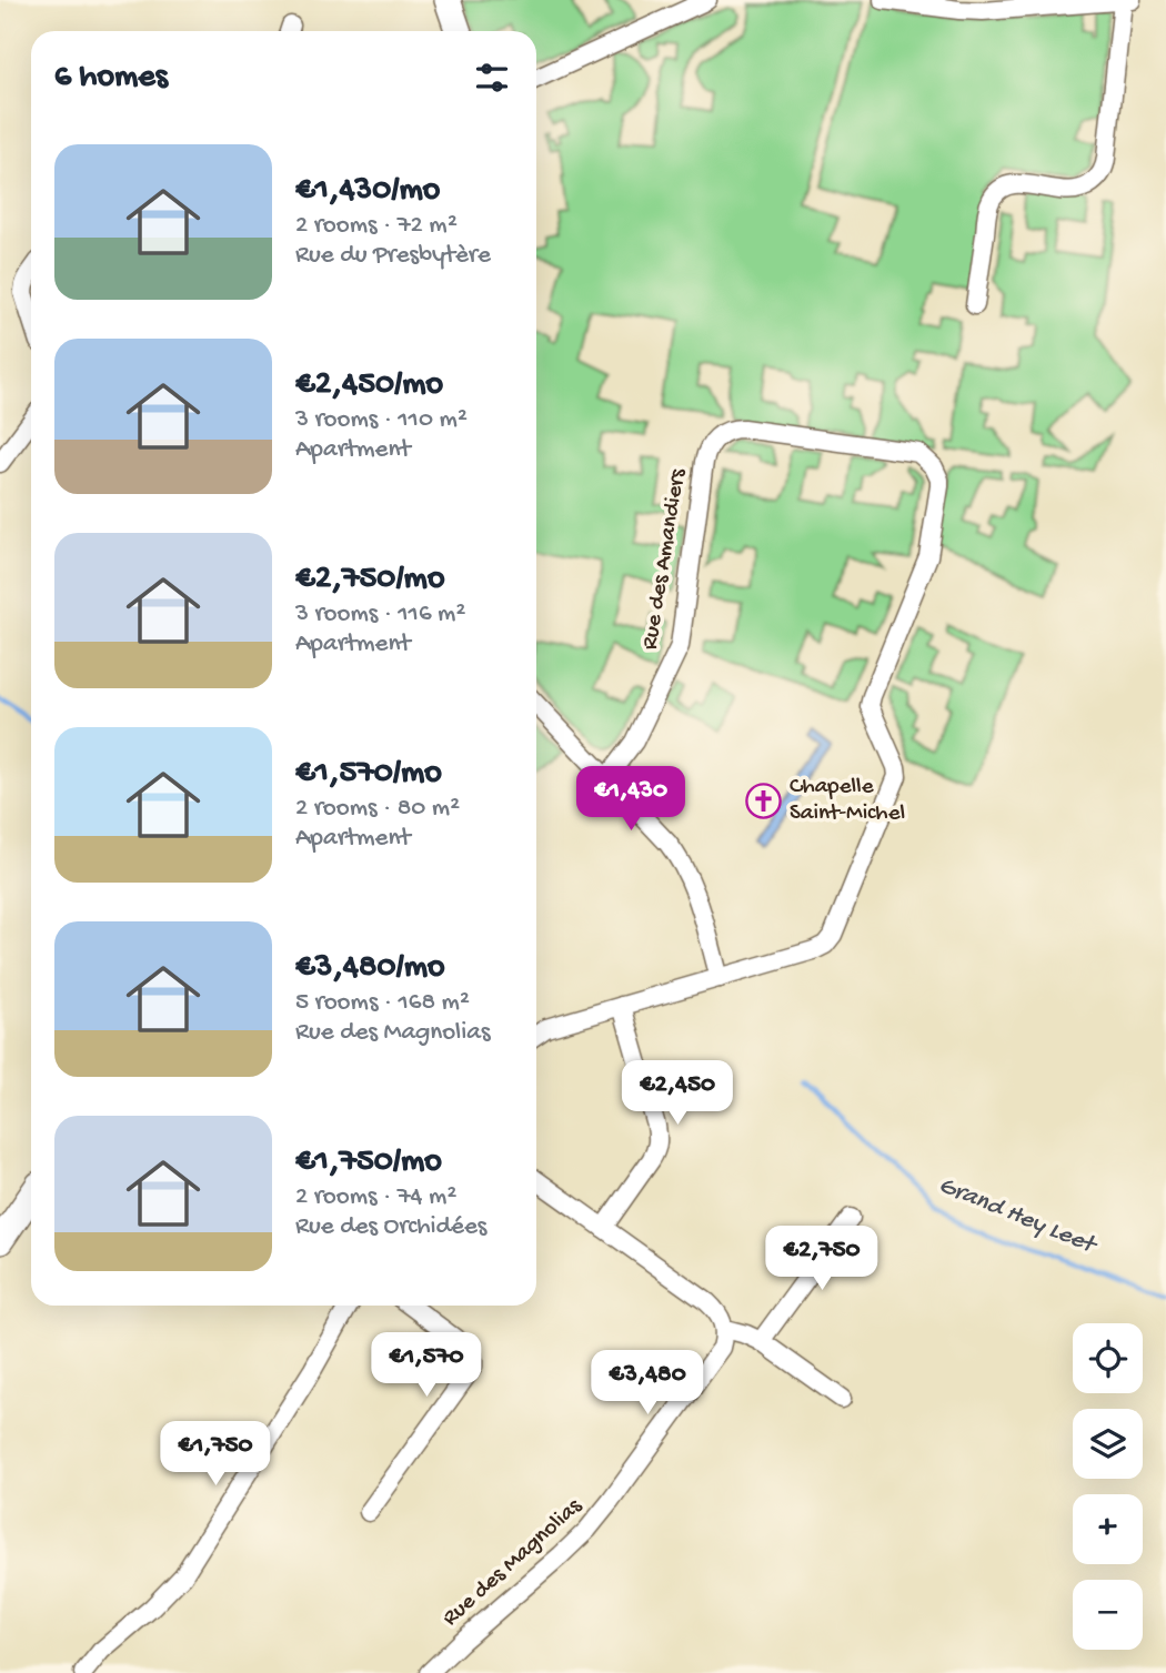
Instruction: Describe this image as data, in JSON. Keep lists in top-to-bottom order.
{
  "streets": {
    "street": ["Rue des Amandiers", "Rue des Magnolias"]
  },
  "water": ["Grand Hey Leet"],
  "places": {
    "church": ["Chapelle Saint-Michel"]
  },
  "page": {
    "heading": "6 homes",
    "list": [
      {
        "name": "€1,430/mo",
        "note": "2 rooms · 72 m² · Rue du Presbytère"
      },
      {
        "name": "€2,450/mo",
        "note": "3 rooms · 110 m² · Apartment"
      },
      {
        "name": "€2,750/mo",
        "note": "3 rooms · 116 m² · Apartment"
      },
      {
        "name": "€1,570/mo",
        "note": "2 rooms · 80 m² · Apartment"
      },
      {
        "name": "€3,480/mo",
        "note": "5 rooms · 168 m² · Rue des Magnolias"
      },
      {
        "name": "€1,750/mo",
        "note": "2 rooms · 74 m² · Rue des Orchidées"
      }
    ],
    "price": [
      "€1,430",
      "€2,450",
      "€2,750",
      "€1,570",
      "€3,480",
      "€1,750"
    ],
    "map_buttons": ["+", "−"]
  }
}
